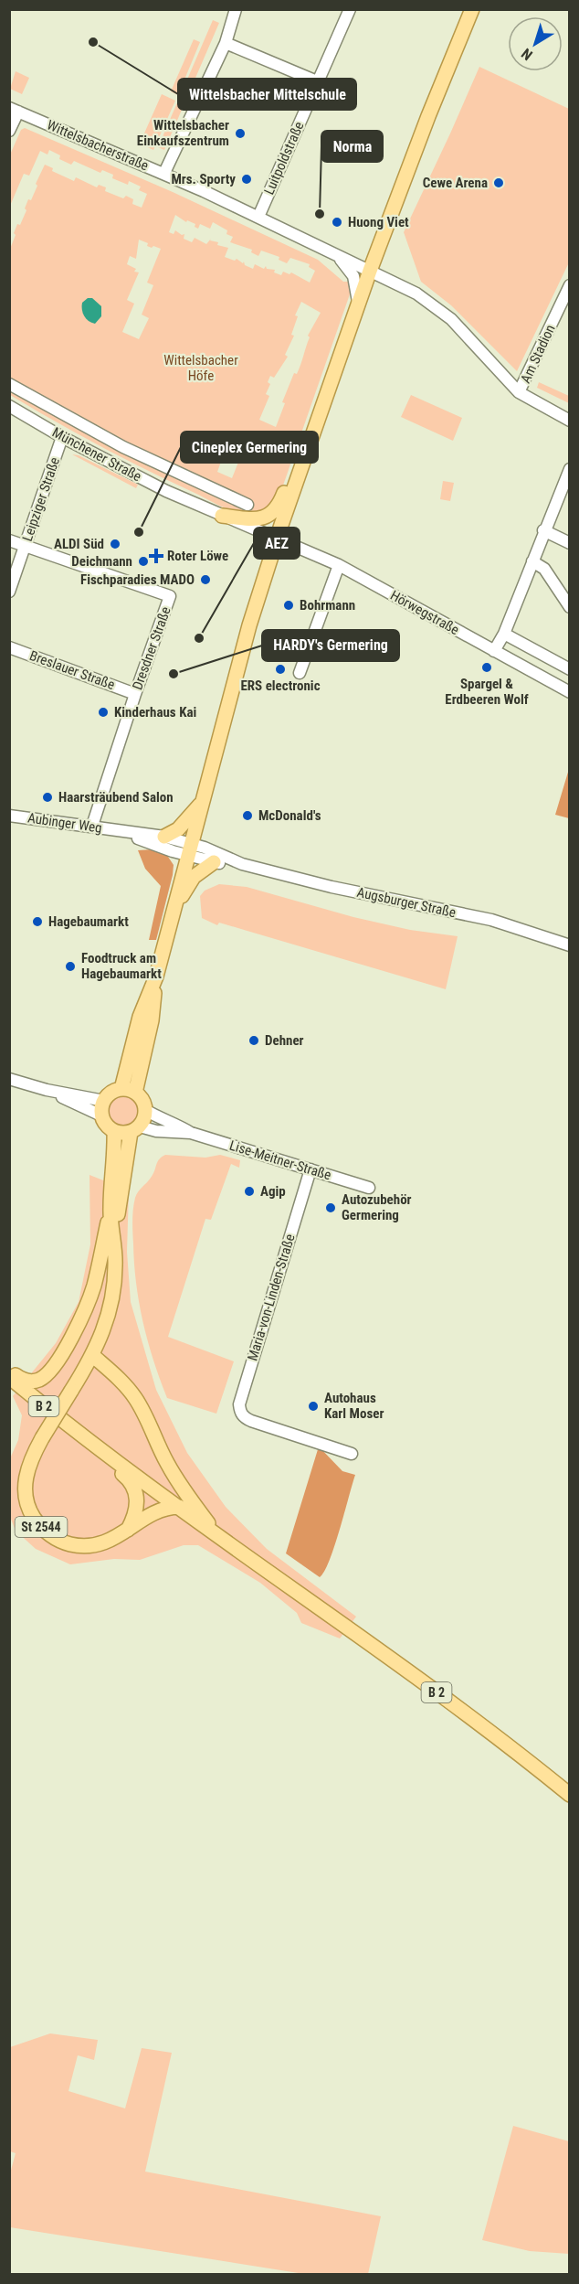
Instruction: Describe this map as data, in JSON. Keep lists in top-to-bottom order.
{
  "streets": {
    "main road": ["B 2", "St 2544"],
    "street": [
      "Wittelsbacherstraße",
      "Luitpoldstraße",
      "Am Stadion",
      "Münchener Straße",
      "Leipziger Straße",
      "Hörwegstraße",
      "Dresdner Straße",
      "Breslauer Straße",
      "Aubinger Weg",
      "Augsburger Straße",
      "Lise-Meitner-Straße",
      "Maria-von-Linden-Straße"
    ]
  },
  "crossings": [
    ["Wittelsbacherstraße", "Luitpoldstraße"],
    ["Wittelsbacherstraße", "Am Stadion"],
    ["Münchener Straße", "Leipziger Straße"],
    ["Münchener Straße", "Hörwegstraße"],
    ["Leipziger Straße", "Dresdner Straße"],
    ["Dresdner Straße", "Breslauer Straße"],
    ["Dresdner Straße", "Aubinger Weg"],
    ["Aubinger Weg", "Augsburger Straße"],
    ["Lise-Meitner-Straße", "Maria-von-Linden-Straße"],
    ["Lise-Meitner-Straße", "St 2544"]
  ],
  "parks": ["Wittelsbacher Höfe"],
  "places": {
    "other": [
      "Wittelsbacher Mittelschule",
      "Wittelsbacher Einkaufszentrum",
      "Mrs. Sporty",
      "Cewe Arena",
      "Norma",
      "Huong Viet",
      "Cineplex Germering",
      "ALDI Süd",
      "Deichmann",
      "Fischparadies MADO",
      "Bohrmann",
      "AEZ",
      "Spargel & Erdbeeren Wolf",
      "ERS electronic",
      "HARDY's Germering",
      "Kinderhaus Kai",
      "Haarsträubend Salon",
      "McDonald's",
      "Hagebaumarkt",
      "Foodtruck am Hagebaumarkt",
      "Dehner",
      "Agip",
      "Autozubehör Germering",
      "Autohaus Karl Moser"
    ],
    "health": ["Roter Löwe"]
  },
  "north": "bottom left"
}
